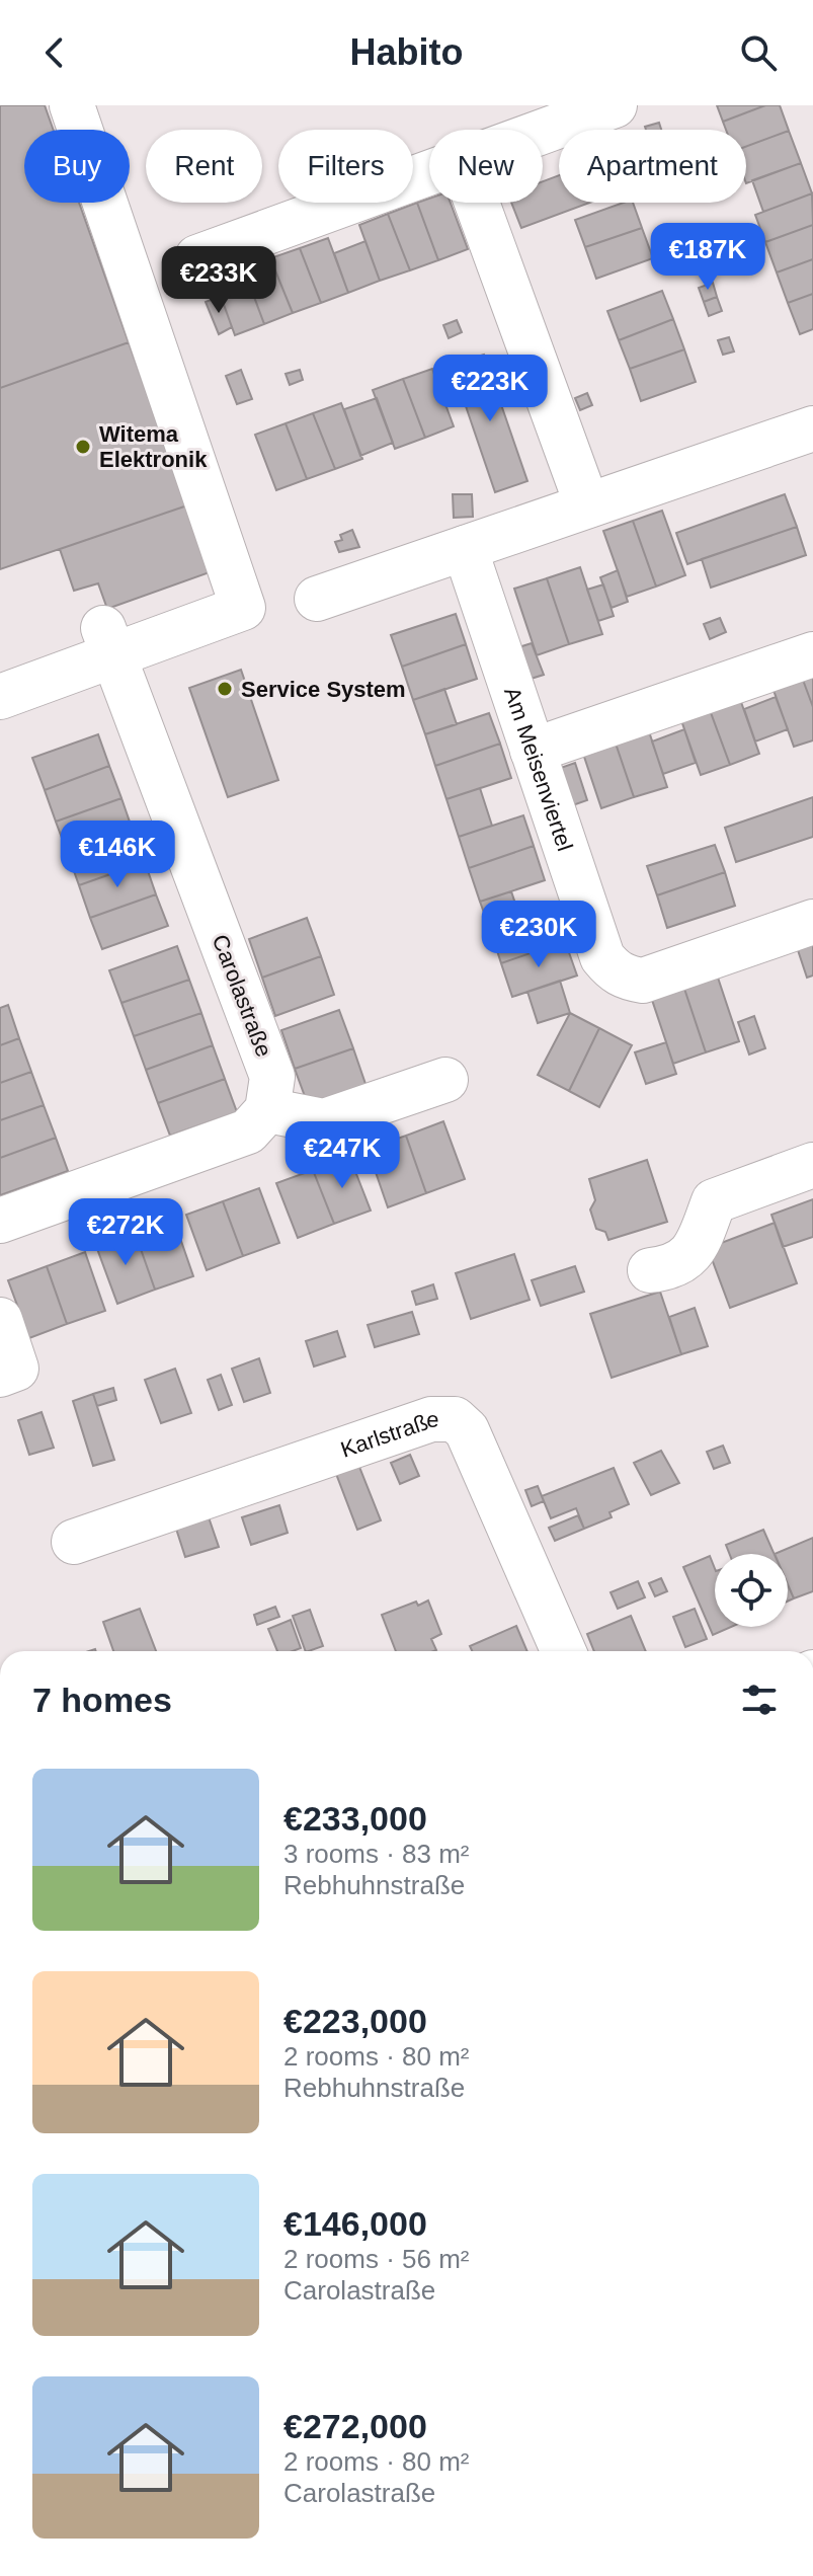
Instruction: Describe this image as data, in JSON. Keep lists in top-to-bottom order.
{
  "streets": {
    "street": ["Am Meisenviertel", "Carolastraße", "Karlstraße"]
  },
  "places": ["Witema Elektronik", "Service System"],
  "page": {
    "header": "Habito",
    "chip": [
      "Buy",
      "Rent",
      "Filters",
      "New",
      "Apartment"
    ],
    "price": [
      "€187K",
      "€233K",
      "€223K",
      "€146K",
      "€230K",
      "€247K",
      "€272K"
    ],
    "heading": "7 homes",
    "list": [
      {
        "name": "€233,000",
        "note": "3 rooms · 83 m² · Rebhuhnstraße"
      },
      {
        "name": "€223,000",
        "note": "2 rooms · 80 m² · Rebhuhnstraße"
      },
      {
        "name": "€146,000",
        "note": "2 rooms · 56 m² · Carolastraße"
      },
      {
        "name": "€272,000",
        "note": "2 rooms · 80 m² · Carolastraße"
      }
    ]
  }
}
